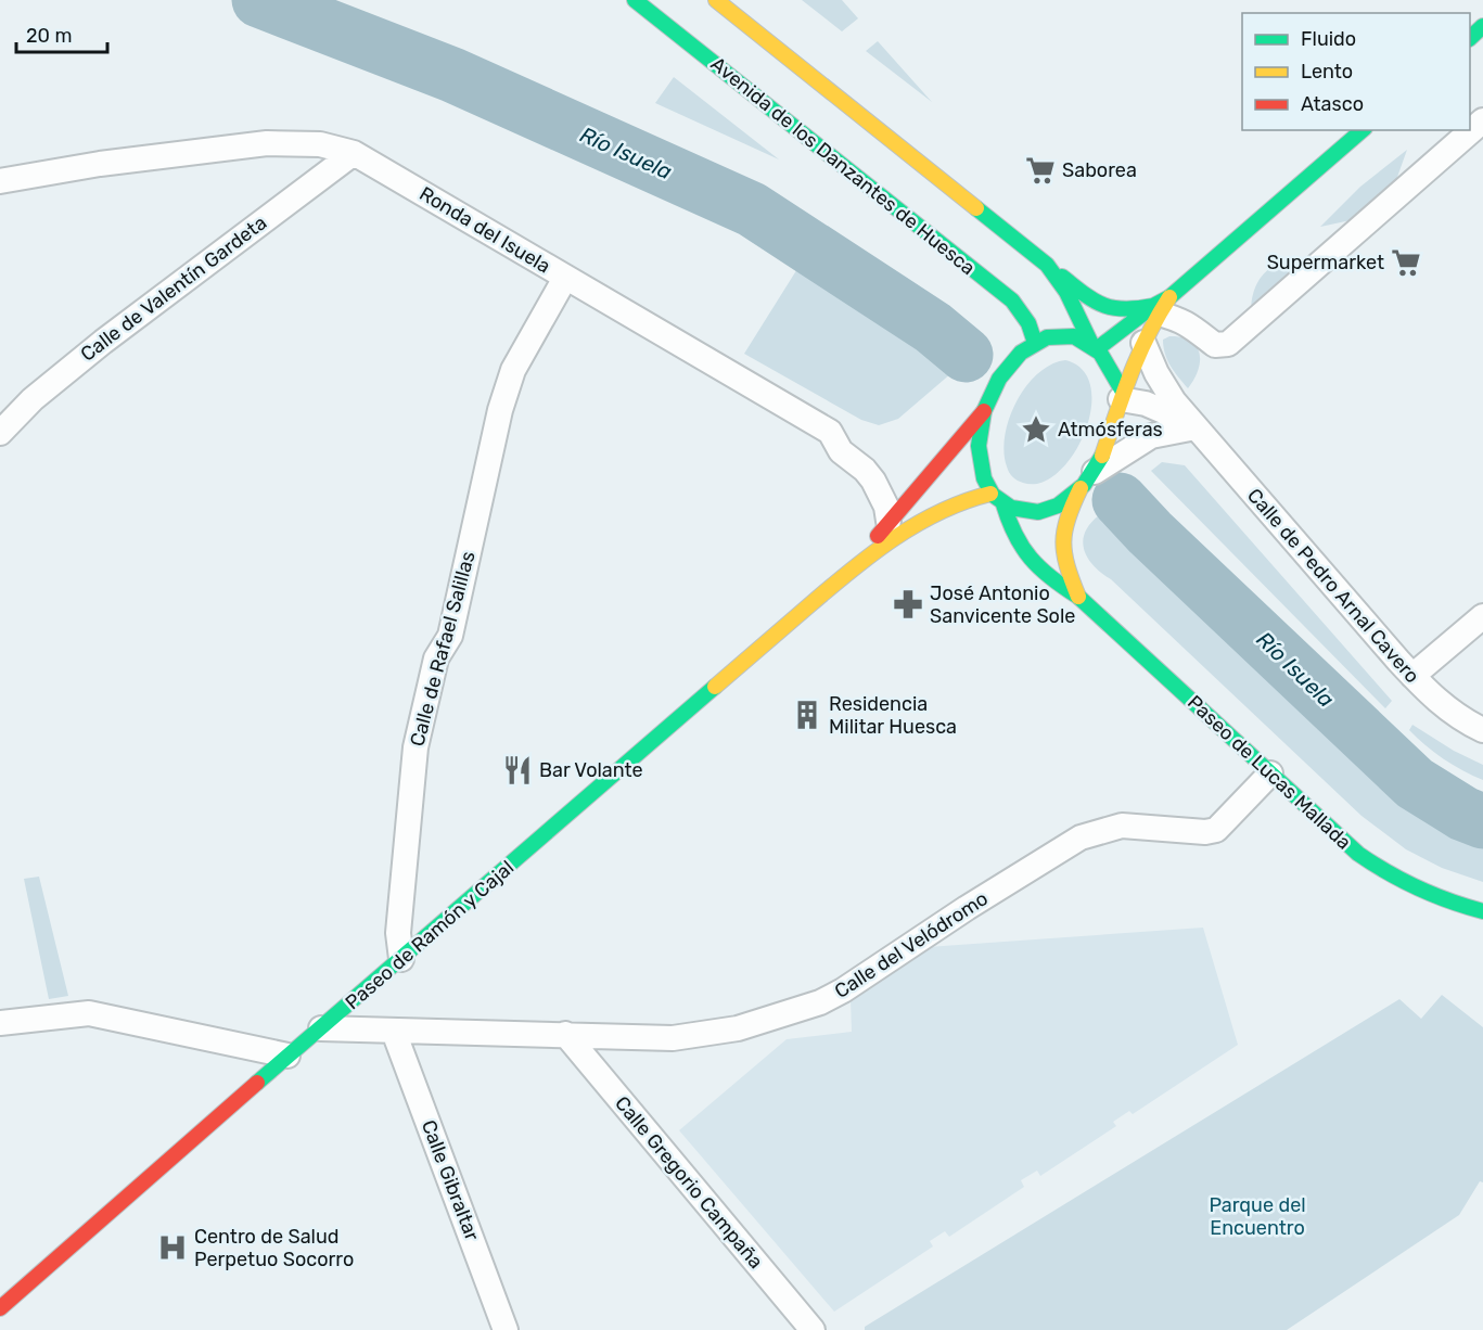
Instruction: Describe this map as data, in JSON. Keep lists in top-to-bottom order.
{
  "streets": {
    "main road": ["Avenida de los Danzantes de Huesca", "Paseo de Lucas Mallada", "Paseo de Ramón y Cajal"],
    "street": [
      "Ronda del Isuela",
      "Calle de Valentín Gardeta",
      "Calle de Pedro Arnal Cavero",
      "Calle de Rafael Salillas",
      "Calle del Velódromo",
      "Calle Gibraltar",
      "Calle Gregorio Campaña"
    ]
  },
  "crossings": [
    ["Avenida de los Danzantes de Huesca", "Calle de Pedro Arnal Cavero"],
    ["Avenida de los Danzantes de Huesca", "Paseo de Lucas Mallada"],
    ["Avenida de los Danzantes de Huesca", "Paseo de Ramón y Cajal"],
    ["Ronda del Isuela", "Calle de Valentín Gardeta"],
    ["Ronda del Isuela", "Calle de Rafael Salillas"],
    ["Ronda del Isuela", "Paseo de Ramón y Cajal"],
    ["Calle de Pedro Arnal Cavero", "Paseo de Lucas Mallada"],
    ["Calle de Pedro Arnal Cavero", "Paseo de Ramón y Cajal"],
    ["Calle de Rafael Salillas", "Paseo de Ramón y Cajal"],
    ["Paseo de Lucas Mallada", "Paseo de Ramón y Cajal"],
    ["Paseo de Lucas Mallada", "Calle del Velódromo"],
    ["Paseo de Ramón y Cajal", "Calle del Velódromo"],
    ["Calle del Velódromo", "Calle Gibraltar"],
    ["Calle del Velódromo", "Calle Gregorio Campaña"]
  ],
  "water": ["Río Isuela"],
  "parks": ["Parque del Encuentro"],
  "places": {
    "supermarket": ["Saborea", "Supermarket"],
    "place": ["Atmósferas"],
    "pharmacy": ["José Antonio Sanvicente Sole"],
    "building": ["Residencia Militar Huesca"],
    "restaurant": ["Bar Volante"],
    "hospital": ["Centro de Salud Perpetuo Socorro"]
  },
  "legend": ["Fluido", "Lento", "Atasco"],
  "scale_bar": "20 m"
}
